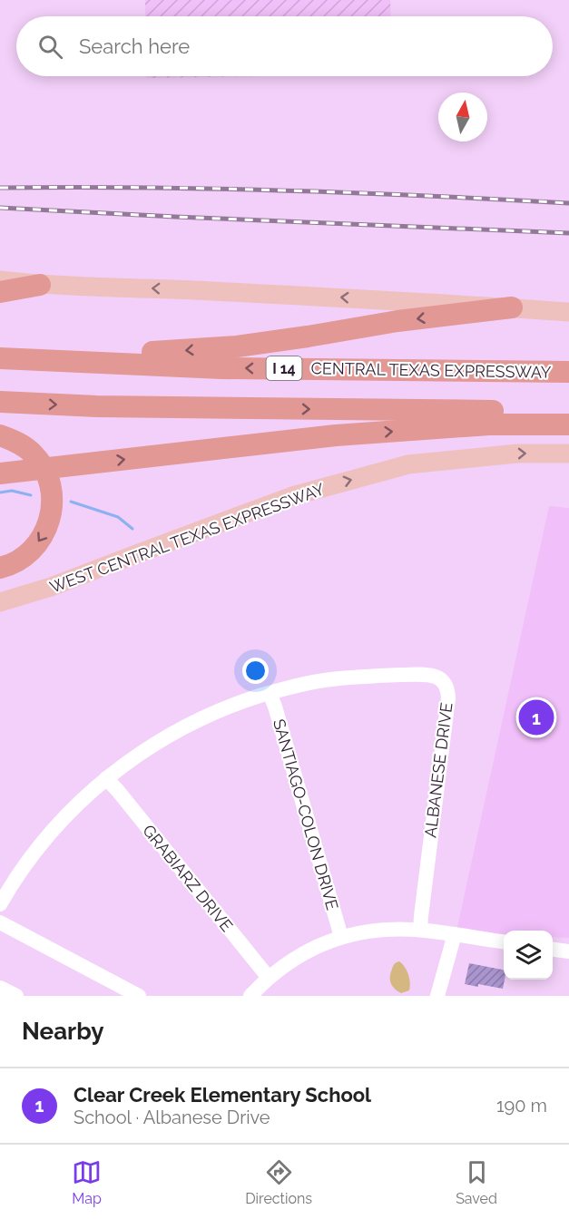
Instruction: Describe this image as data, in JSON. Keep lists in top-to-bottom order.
{
  "streets": {
    "highway": ["I 14", "CENTRAL TEXAS EXPRESSWAY"],
    "main road": ["WEST CENTRAL TEXAS EXPRESSWAY"],
    "street": ["ALBANESE DRIVE", "SANTIAGO-COLON DRIVE", "GRABIARZ DRIVE"]
  },
  "crossings": [
    ["ALBANESE DRIVE", "SANTIAGO-COLON DRIVE"],
    ["ALBANESE DRIVE", "GRABIARZ DRIVE"]
  ],
  "north": "top",
  "page": {
    "search": "Search here",
    "pins": "1",
    "heading": "Nearby",
    "list": [
      {
        "mark": "1",
        "name": "Clear Creek Elementary School",
        "note": "School · Albanese Drive",
        "value": "190 m"
      }
    ],
    "nav": ["Map", "Directions", "Saved"]
  }
}
